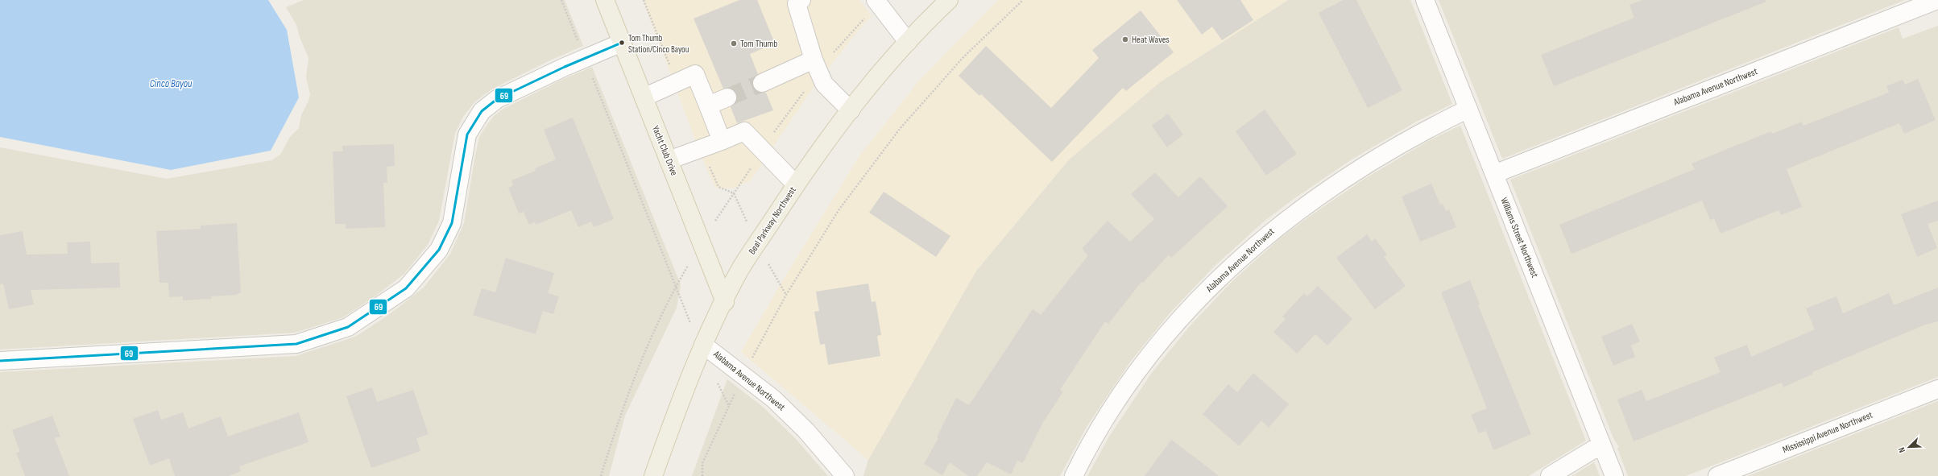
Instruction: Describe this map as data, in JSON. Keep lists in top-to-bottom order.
{
  "streets": {
    "main road": ["Yacht Club Drive", "Beal Parkway Northwest"],
    "street": ["Alabama Avenue Northwest", "Williams Street Northwest", "Mississippi Avenue Northwest"]
  },
  "crossings": [
    ["Alabama Avenue Northwest", "Beal Parkway Northwest"],
    ["Alabama Avenue Northwest", "Williams Street Northwest"],
    ["Yacht Club Drive", "Beal Parkway Northwest"]
  ],
  "water": ["Cinco Bayou"],
  "places": ["Heat Waves", "Tom Thumb Station/Cinco Bayou", "Tom Thumb"],
  "lines": ["transit line 69"],
  "north": "bottom left"
}
